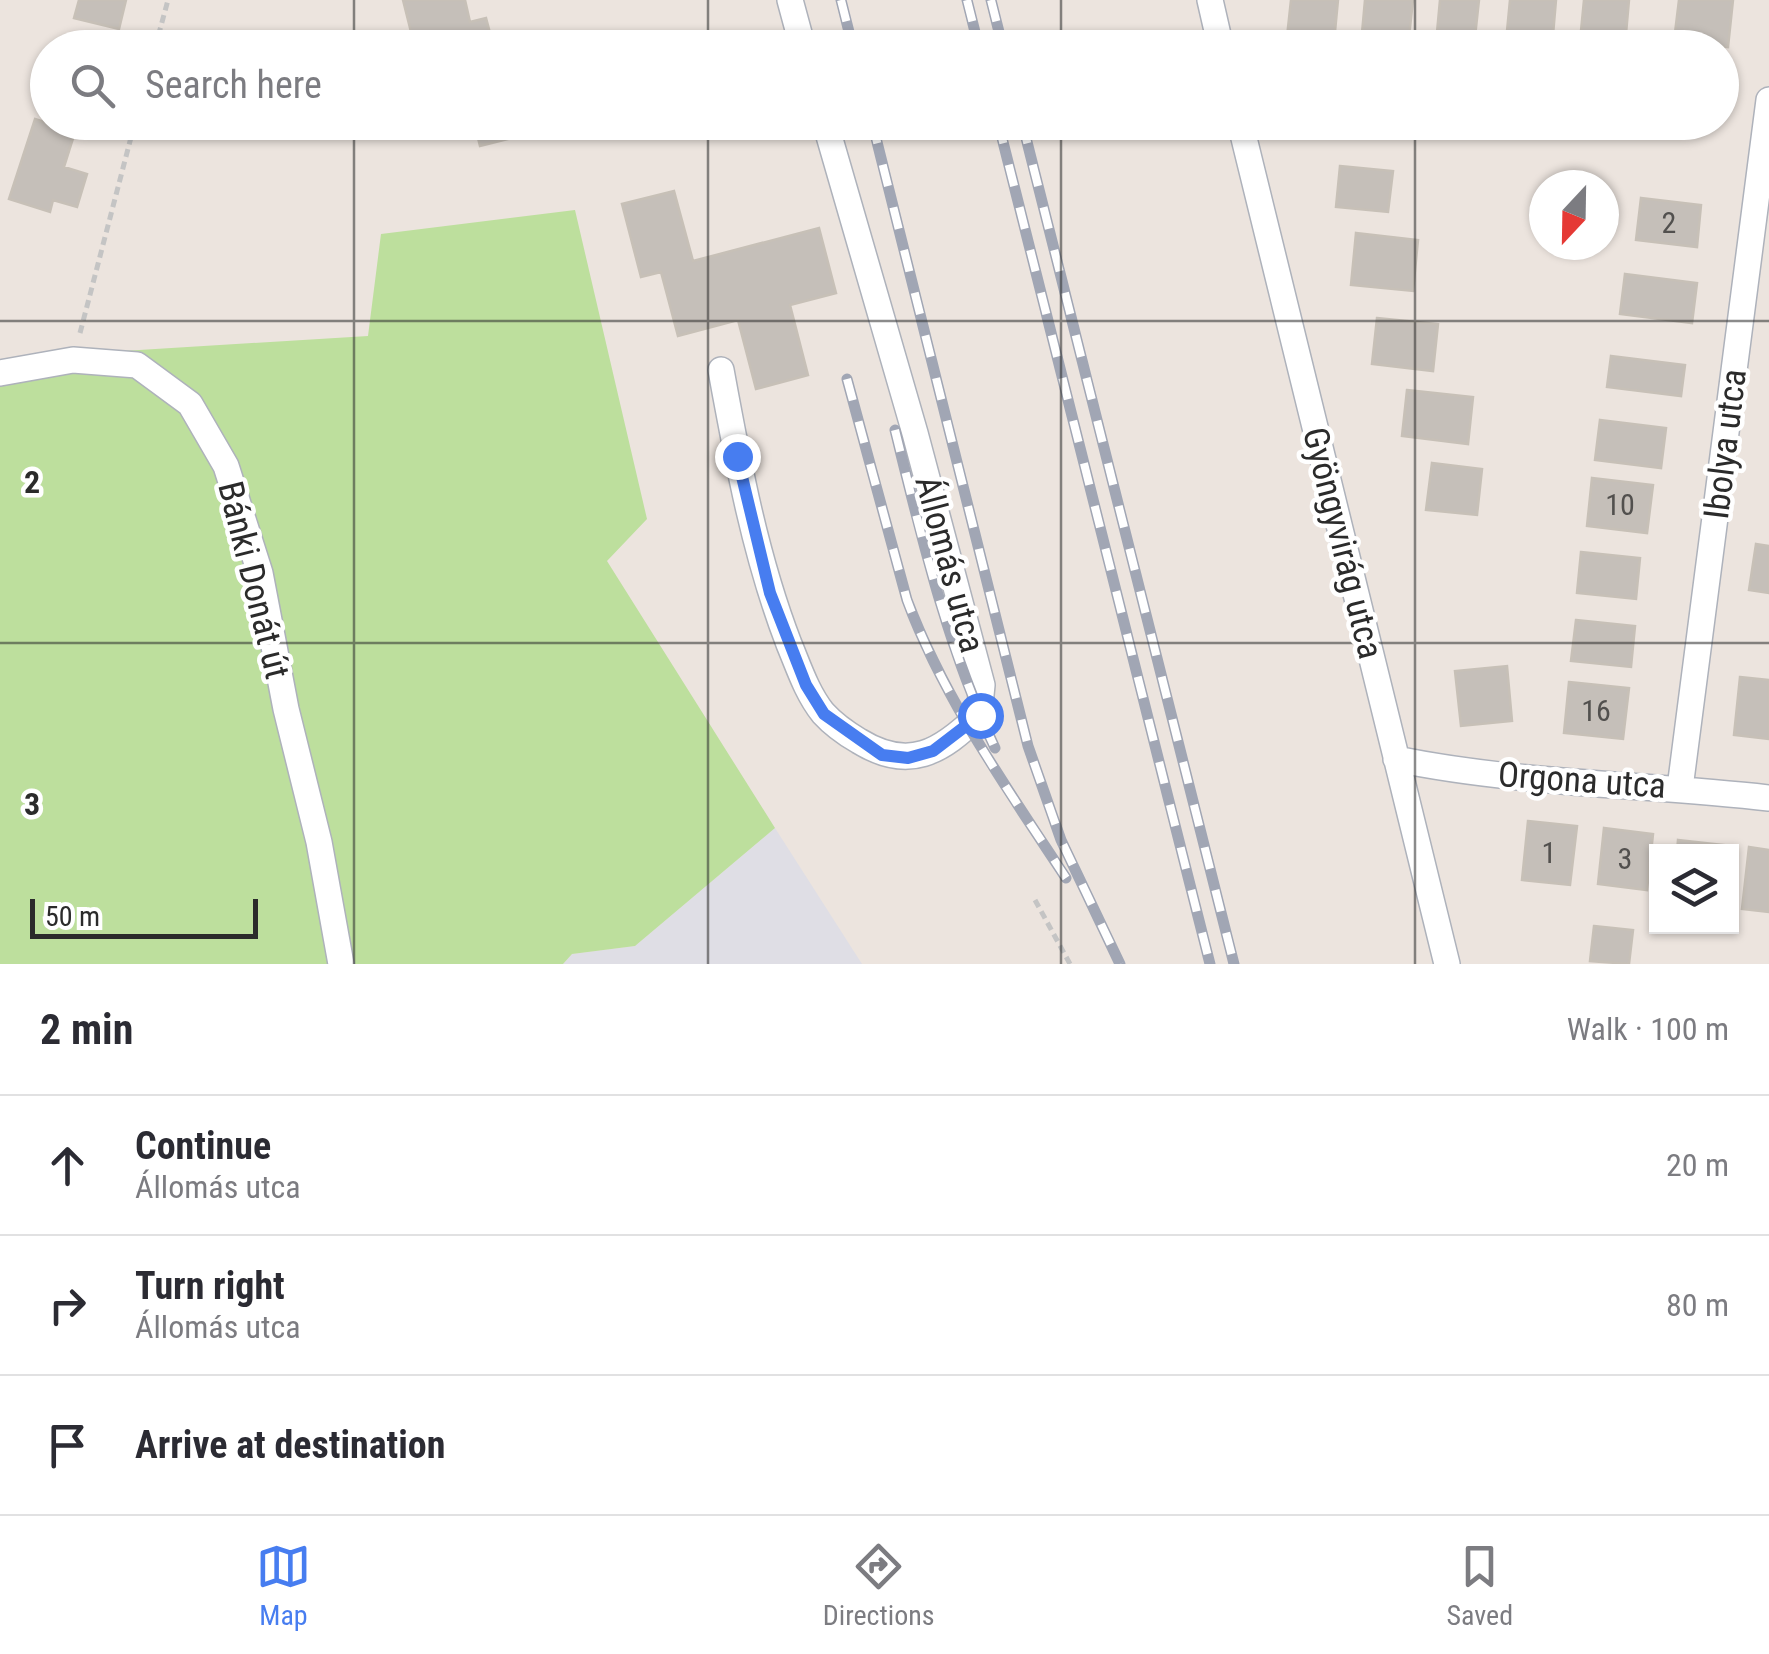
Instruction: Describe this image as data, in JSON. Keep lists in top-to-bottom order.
{
  "streets": {
    "street": [
      "Ibolya utca",
      "Gyöngyvirág utca",
      "Állomás utca",
      "Bánki Donát út",
      "Orgona utca"
    ]
  },
  "crossings": [
    ["Ibolya utca", "Orgona utca"],
    ["Gyöngyvirág utca", "Orgona utca"]
  ],
  "house_numbers": [
    "2",
    "10",
    "16",
    "1",
    "3"
  ],
  "scale_bar": "50 m",
  "north": "bottom",
  "page": {
    "search": "Search here",
    "scale": "50 m",
    "heading": ["2 min", "Walk · 100 m"],
    "list": [
      ["Continue", "Állomás utca", "20 m"],
      ["Turn right", "Állomás utca", "80 m"],
      "Arrive at destination"
    ],
    "nav": ["Map", "Directions", "Saved"]
  },
  "grid": {
    "rows": ["2", "3"]
  }
}
